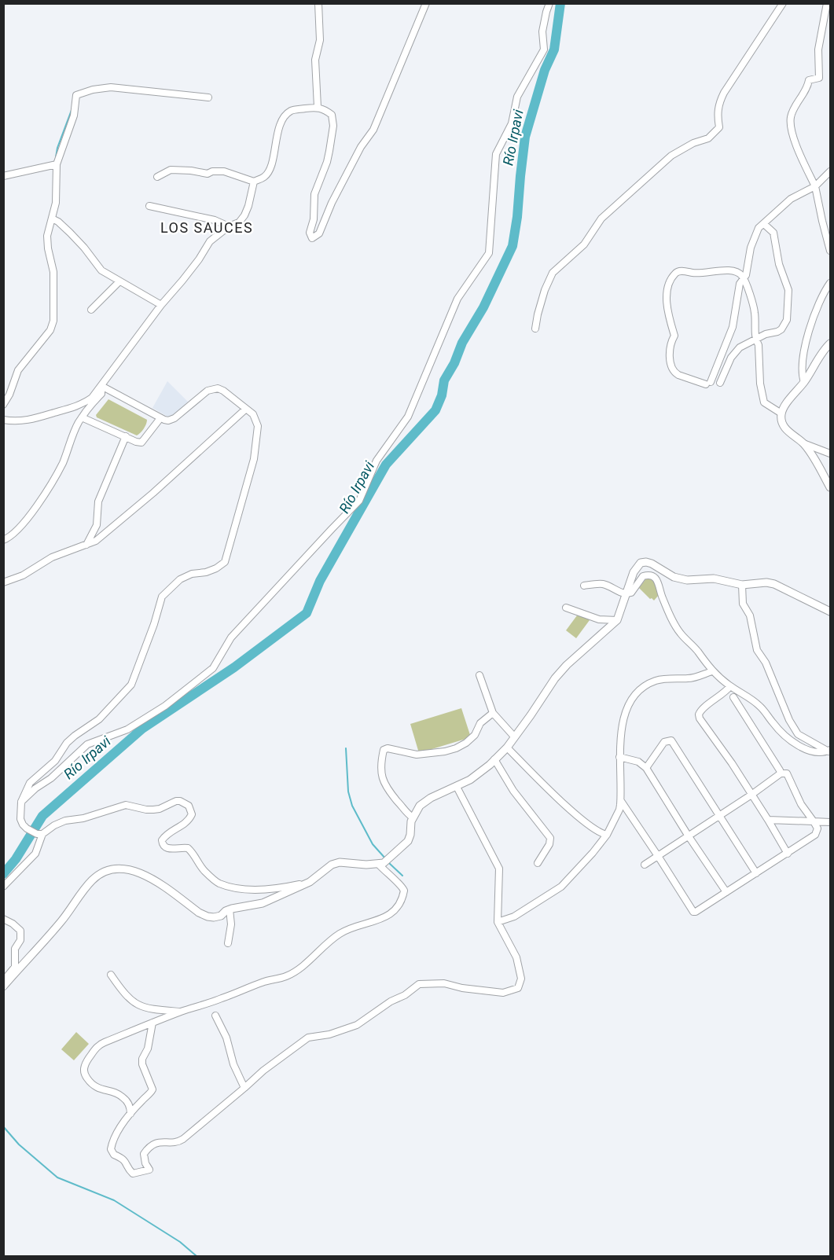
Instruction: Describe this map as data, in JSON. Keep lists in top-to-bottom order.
{
  "districts": ["LOS SAUCES"],
  "water": ["Río Irpavi"]
}
